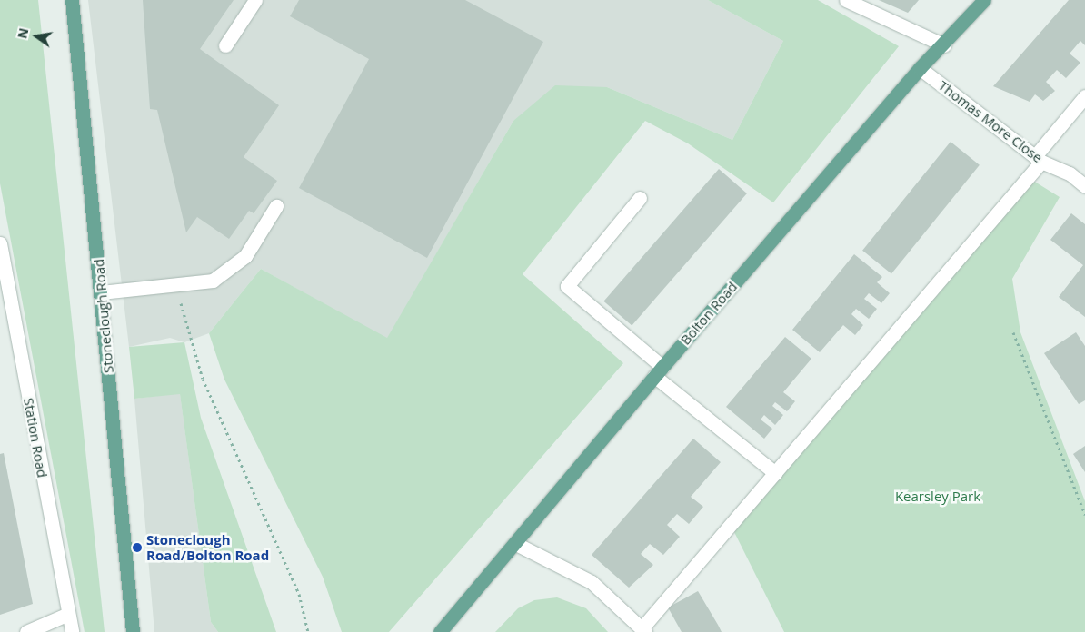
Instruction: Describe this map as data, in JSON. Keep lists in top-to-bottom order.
{
  "streets": {
    "main road": ["Bolton Road", "Stoneclough Road"],
    "street": ["Thomas More Close", "Station Road"]
  },
  "crossings": [
    ["Thomas More Close", "Bolton Road"]
  ],
  "parks": ["Kearsley Park"],
  "places": ["Stoneclough Road/Bolton Road"],
  "north": "left"
}
